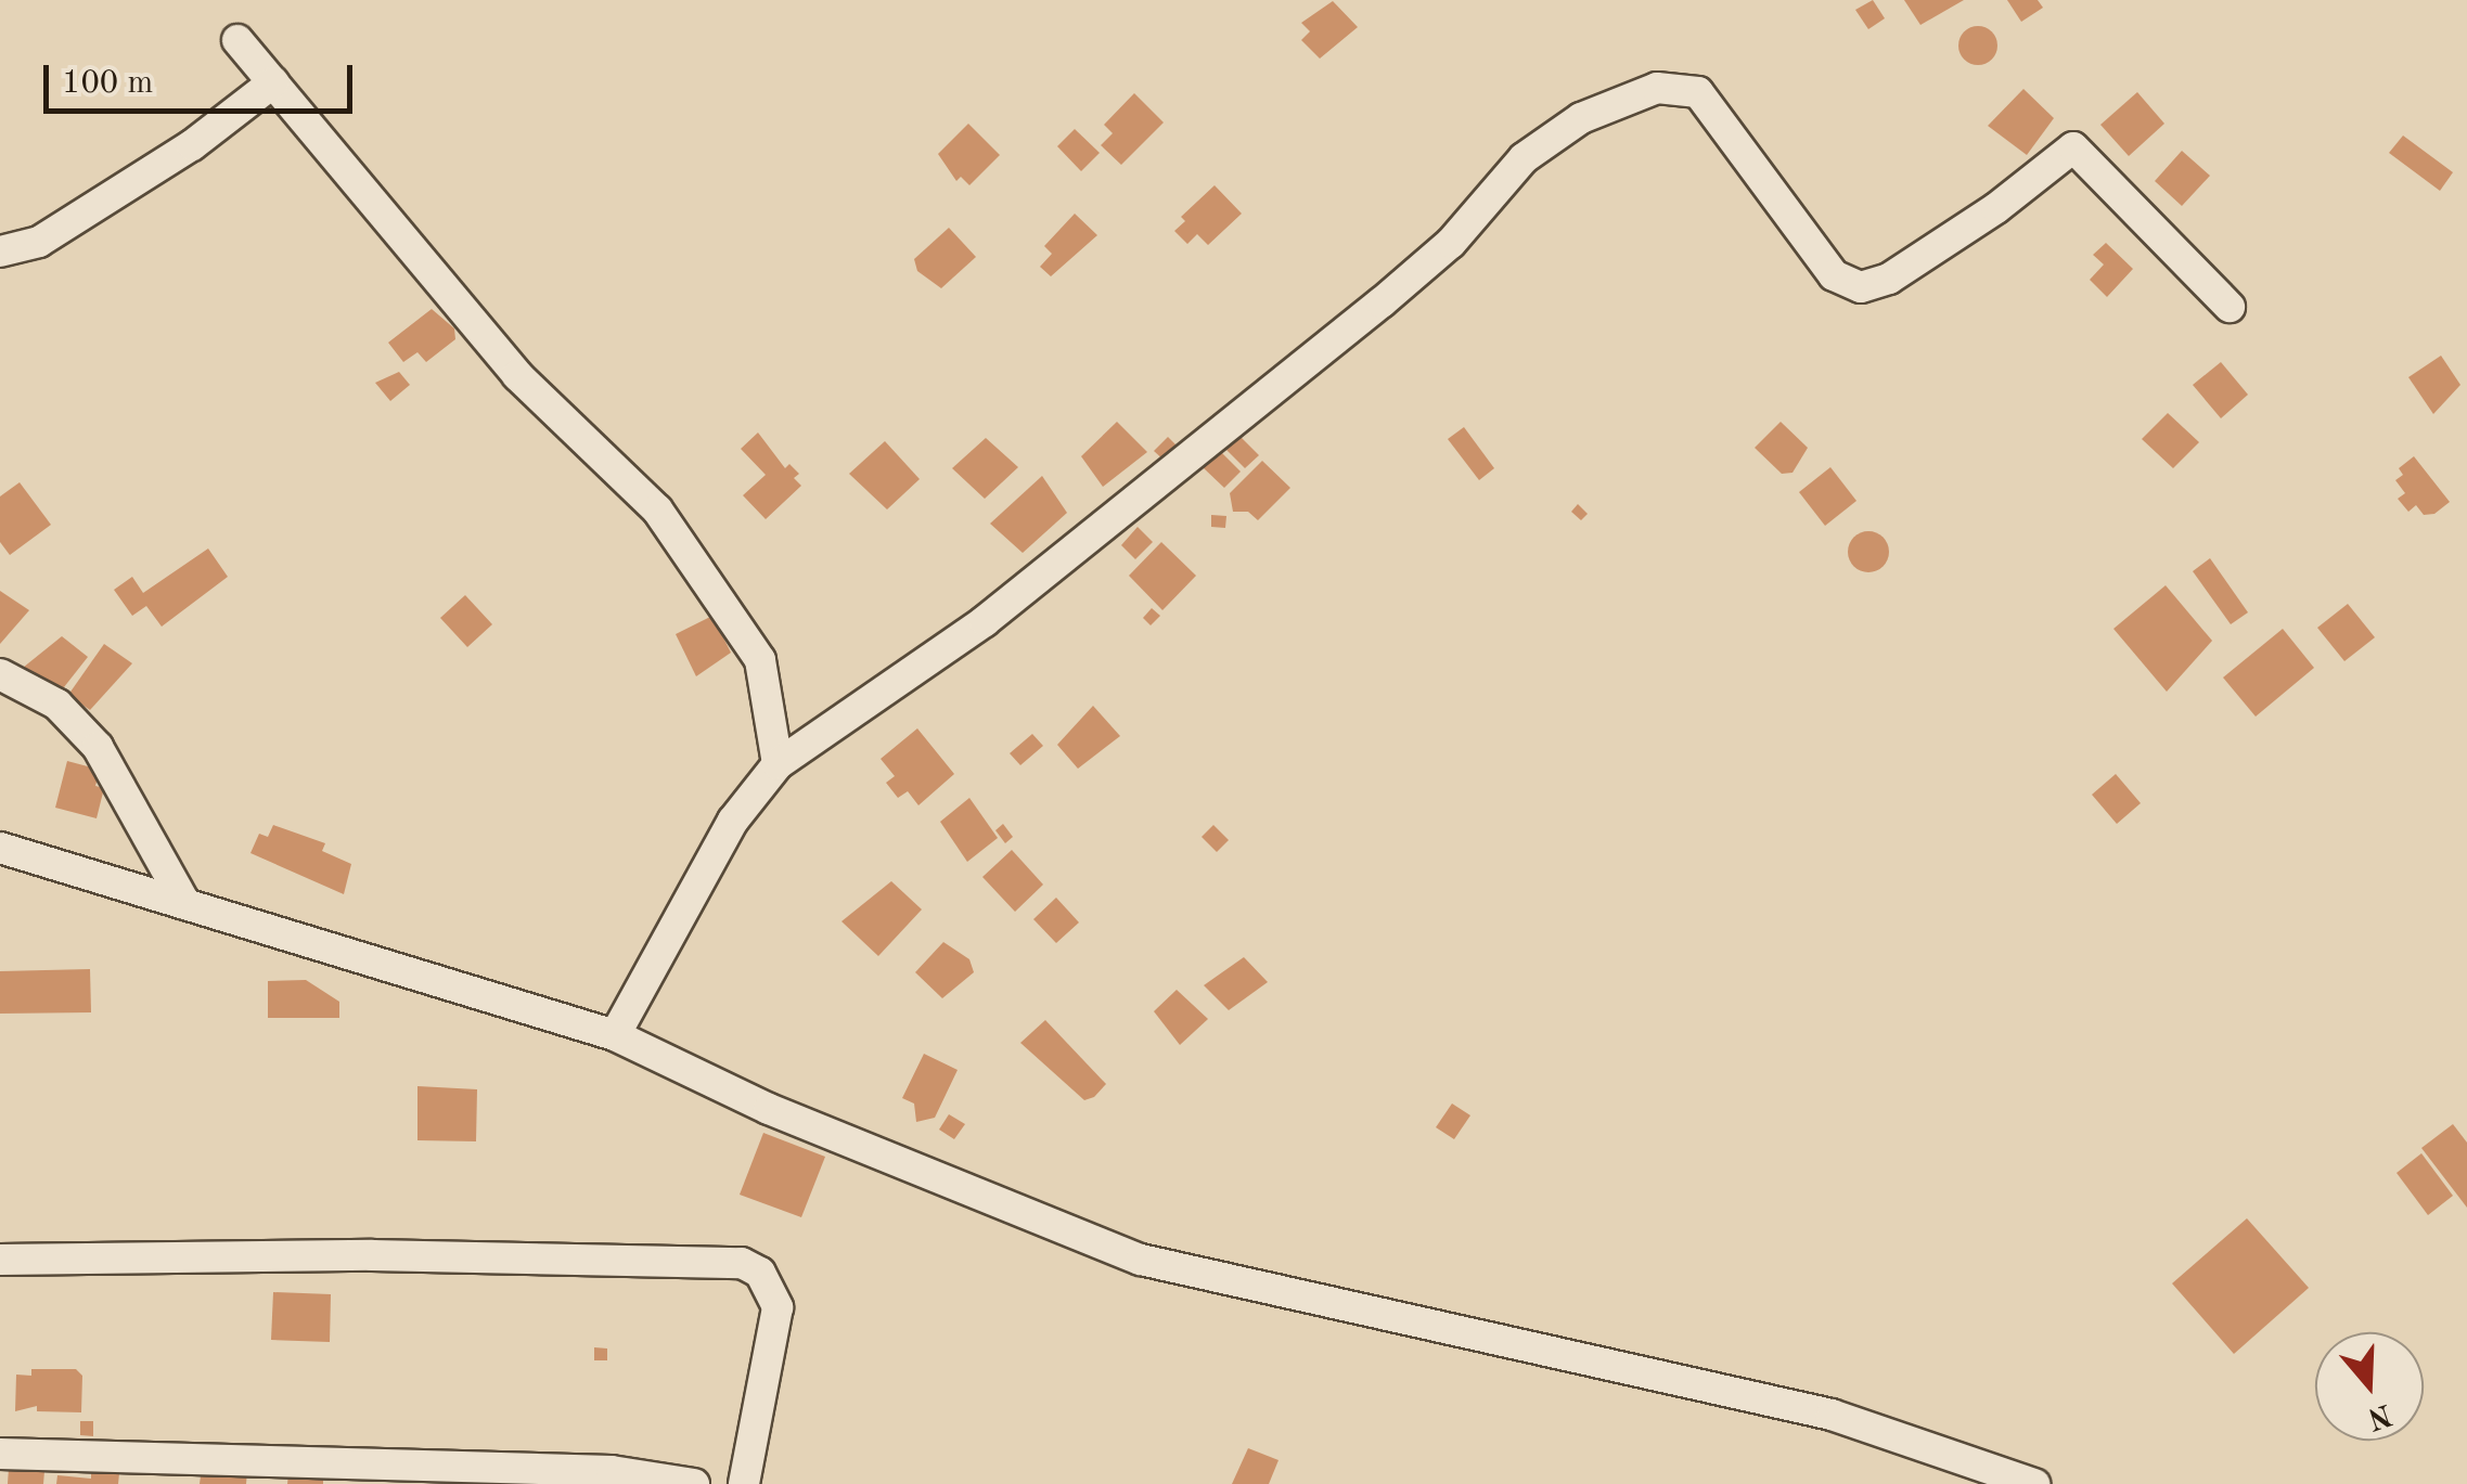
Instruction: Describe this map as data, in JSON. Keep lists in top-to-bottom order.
{
  "scale_bar": "100 m",
  "north": "bottom"
}
